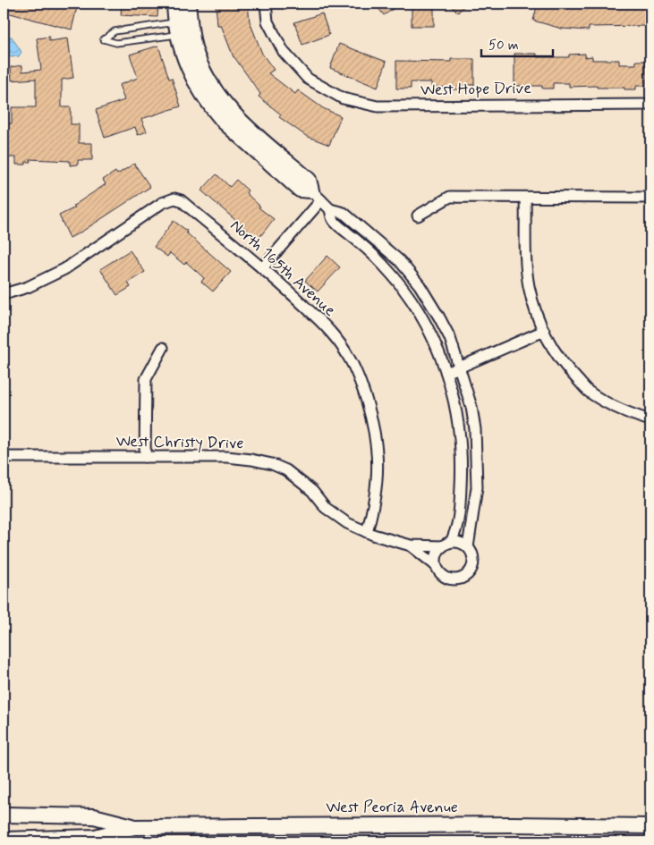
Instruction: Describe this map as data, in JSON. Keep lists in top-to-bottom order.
{
  "streets": {
    "main road": ["West Peoria Avenue"],
    "street": ["West Hope Drive", "North 165th Avenue", "West Christy Drive"]
  },
  "crossings": [
    ["North 165th Avenue", "West Christy Drive"]
  ],
  "scale_bar": "50 m"
}
